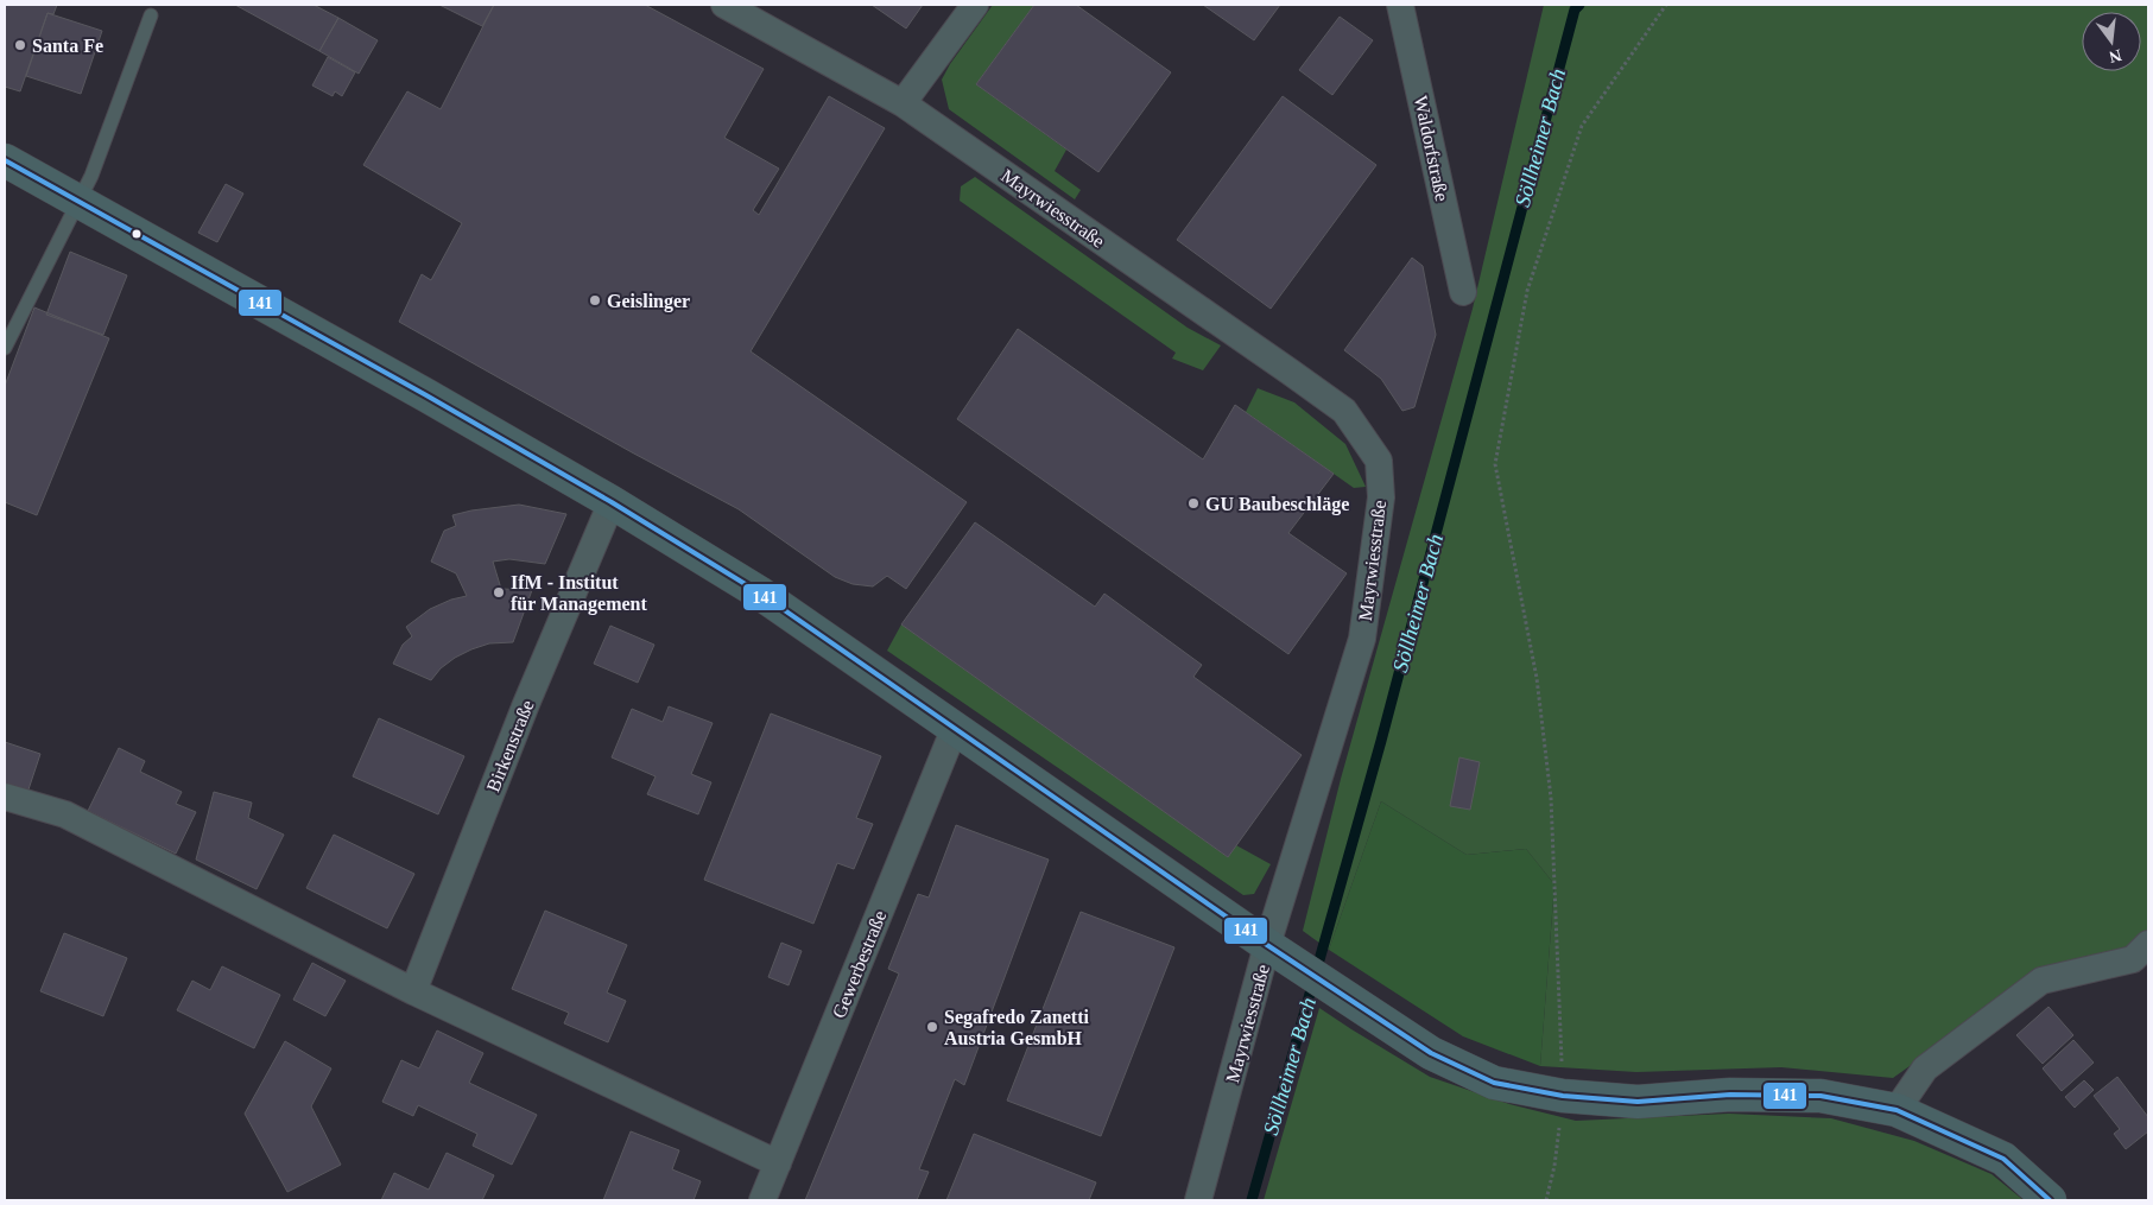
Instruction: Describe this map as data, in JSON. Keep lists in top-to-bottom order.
{
  "streets": {
    "street": [
      "Waldorfstraße",
      "Mayrwiesstraße",
      "Birkenstraße",
      "Gewerbestraße"
    ]
  },
  "water": ["Söllheimer Bach"],
  "places": [
    "Santa Fe",
    "Geislinger",
    "GU Baubeschläge",
    "IfM - Institut für Management",
    "Segafredo Zanetti Austria GesmbH"
  ],
  "lines": ["transit line 141"],
  "north": "bottom"
}
